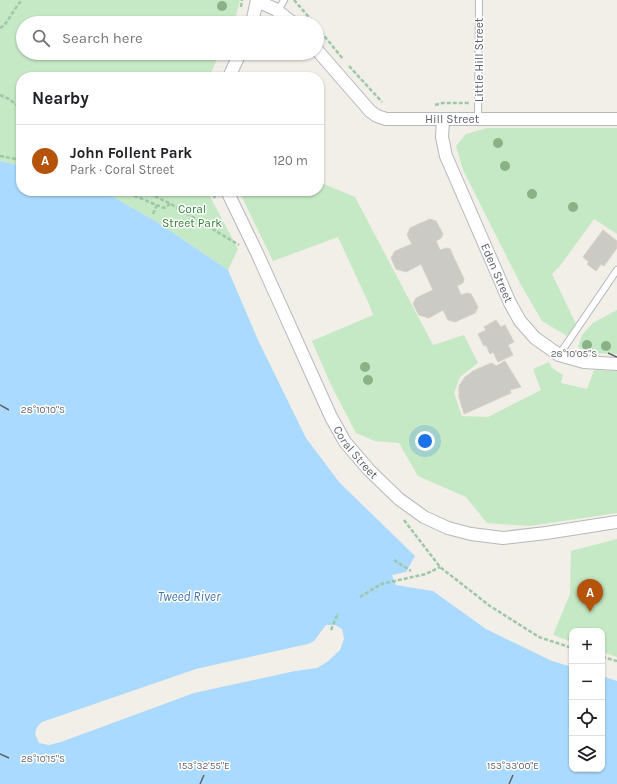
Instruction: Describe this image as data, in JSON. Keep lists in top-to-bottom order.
{
  "streets": {
    "street": ["Hill Street", "Eden Street", "Coral Street"],
    "lane": ["Little Hill Street"]
  },
  "crossings": [
    ["Little Hill Street", "Hill Street"],
    ["Hill Street", "Eden Street"]
  ],
  "water": ["Tweed River"],
  "parks": ["Coral Street Park"],
  "page": {
    "search": "Search here",
    "heading": "Nearby",
    "list": [
      {
        "mark": "A",
        "name": "John Follent Park",
        "note": "Park · Coral Street",
        "value": "120 m"
      }
    ],
    "pins": "A",
    "map_buttons": ["+", "−"]
  },
  "coordinates": [
    "28°10'05\"S",
    "28°10'10\"S",
    "28°10'15\"S",
    "153°32'55\"E",
    "153°33'00\"E"
  ]
}
